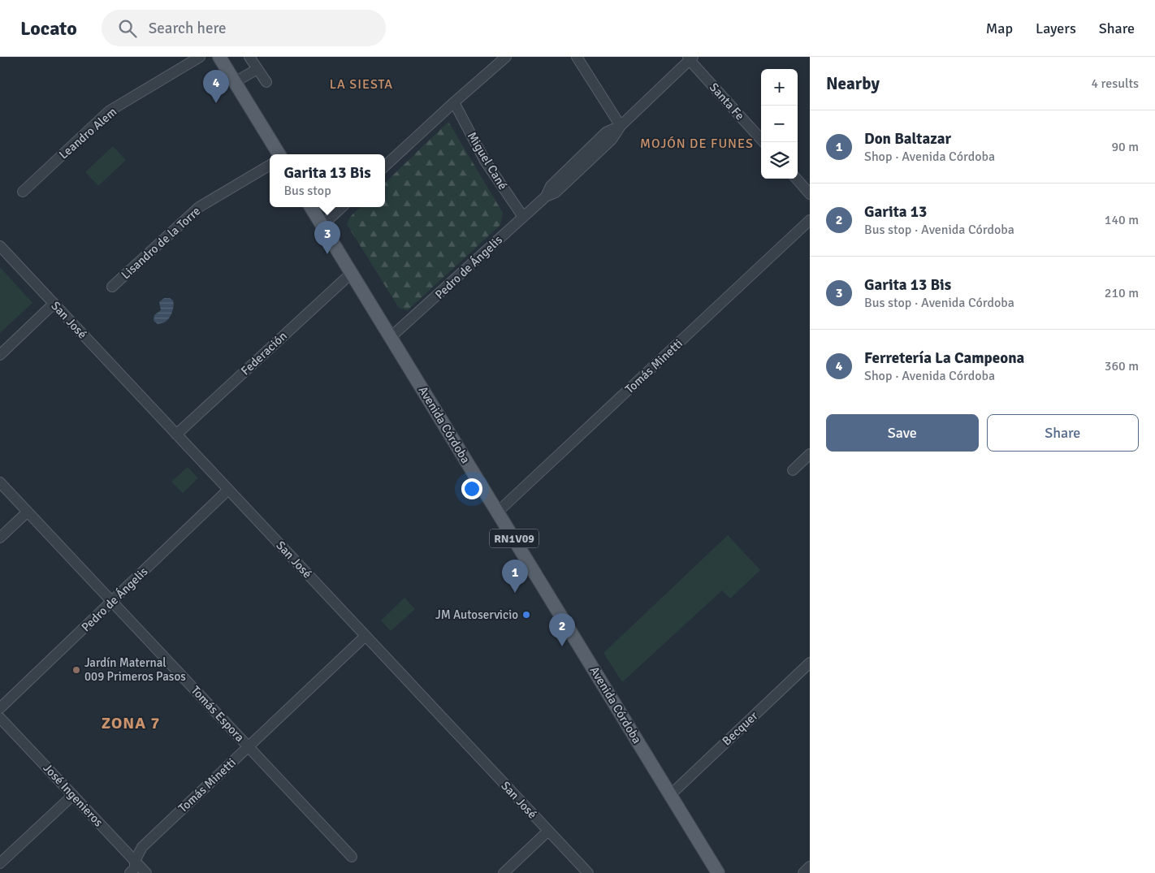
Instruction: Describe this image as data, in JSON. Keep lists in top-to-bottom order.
{
  "streets": {
    "main road": ["Avenida Córdoba", "RN1V09"],
    "street": [
      "Santa Fe",
      "Leandro Alem",
      "Miguel Cané",
      "Lisandro de la Torre",
      "Pedro de Ángelis",
      "San José",
      "Federación",
      "Tomás Minetti",
      "Tomás Espora",
      "Becquer",
      "José Ingenieros"
    ]
  },
  "crossings": [
    ["Santa Fe", "Pedro de Ángelis"],
    ["Miguel Cané", "Pedro de Ángelis"],
    ["Pedro de Ángelis", "San José"],
    ["Pedro de Ángelis", "Avenida Córdoba"],
    ["Pedro de Ángelis", "Tomás Espora"],
    ["San José", "Federación"],
    ["San José", "Tomás Minetti"],
    ["Federación", "Avenida Córdoba"],
    ["Tomás Minetti", "Avenida Córdoba"],
    ["Tomás Minetti", "Tomás Espora"],
    ["Tomás Minetti", "José Ingenieros"],
    ["Avenida Córdoba", "Becquer"]
  ],
  "districts": ["LA SIESTA", "MOJÓN DE FUNES", "ZONA 7"],
  "places": ["JM Autoservicio", "Jardín Maternal 009 Primeros Pasos"],
  "page": {
    "header": "Locato",
    "search": "Search here",
    "nav": ["Map", "Layers", "Share"],
    "heading": ["Nearby", "4 results"],
    "map_buttons": ["+", "−"],
    "pins": [
      "4",
      "3",
      "1",
      "2"
    ],
    "list": [
      {
        "mark": "1",
        "name": "Don Baltazar",
        "note": "Shop · Avenida Córdoba",
        "value": "90 m"
      },
      {
        "mark": "2",
        "name": "Garita 13",
        "note": "Bus stop · Avenida Córdoba",
        "value": "140 m"
      },
      {
        "mark": "3",
        "name": "Garita 13 Bis",
        "note": "Bus stop · Avenida Córdoba",
        "value": "210 m"
      },
      {
        "mark": "4",
        "name": "Ferretería La Campeona",
        "note": "Shop · Avenida Córdoba",
        "value": "360 m"
      }
    ],
    "popup": ["Garita 13 Bis", "Bus stop"],
    "buttons": ["Save", "Share"]
  }
}
